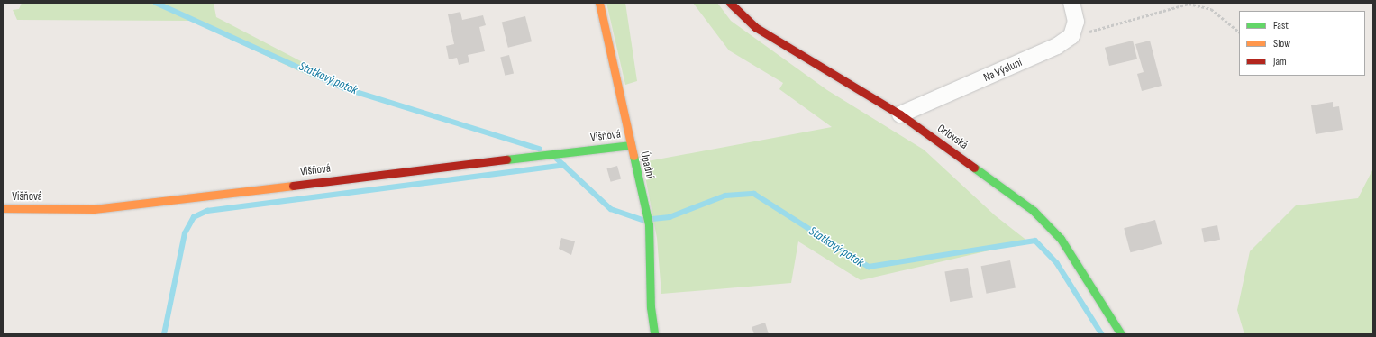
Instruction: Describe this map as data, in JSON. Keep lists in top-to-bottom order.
{
  "streets": {
    "street": [
      "Na Výsluní",
      "Višňová",
      "Orlovská",
      "Úpadní"
    ]
  },
  "crossings": [
    ["Na Výsluní", "Orlovská"],
    ["Višňová", "Úpadní"]
  ],
  "water": ["Statkový potok"],
  "legend": ["Fast", "Slow", "Jam"]
}
